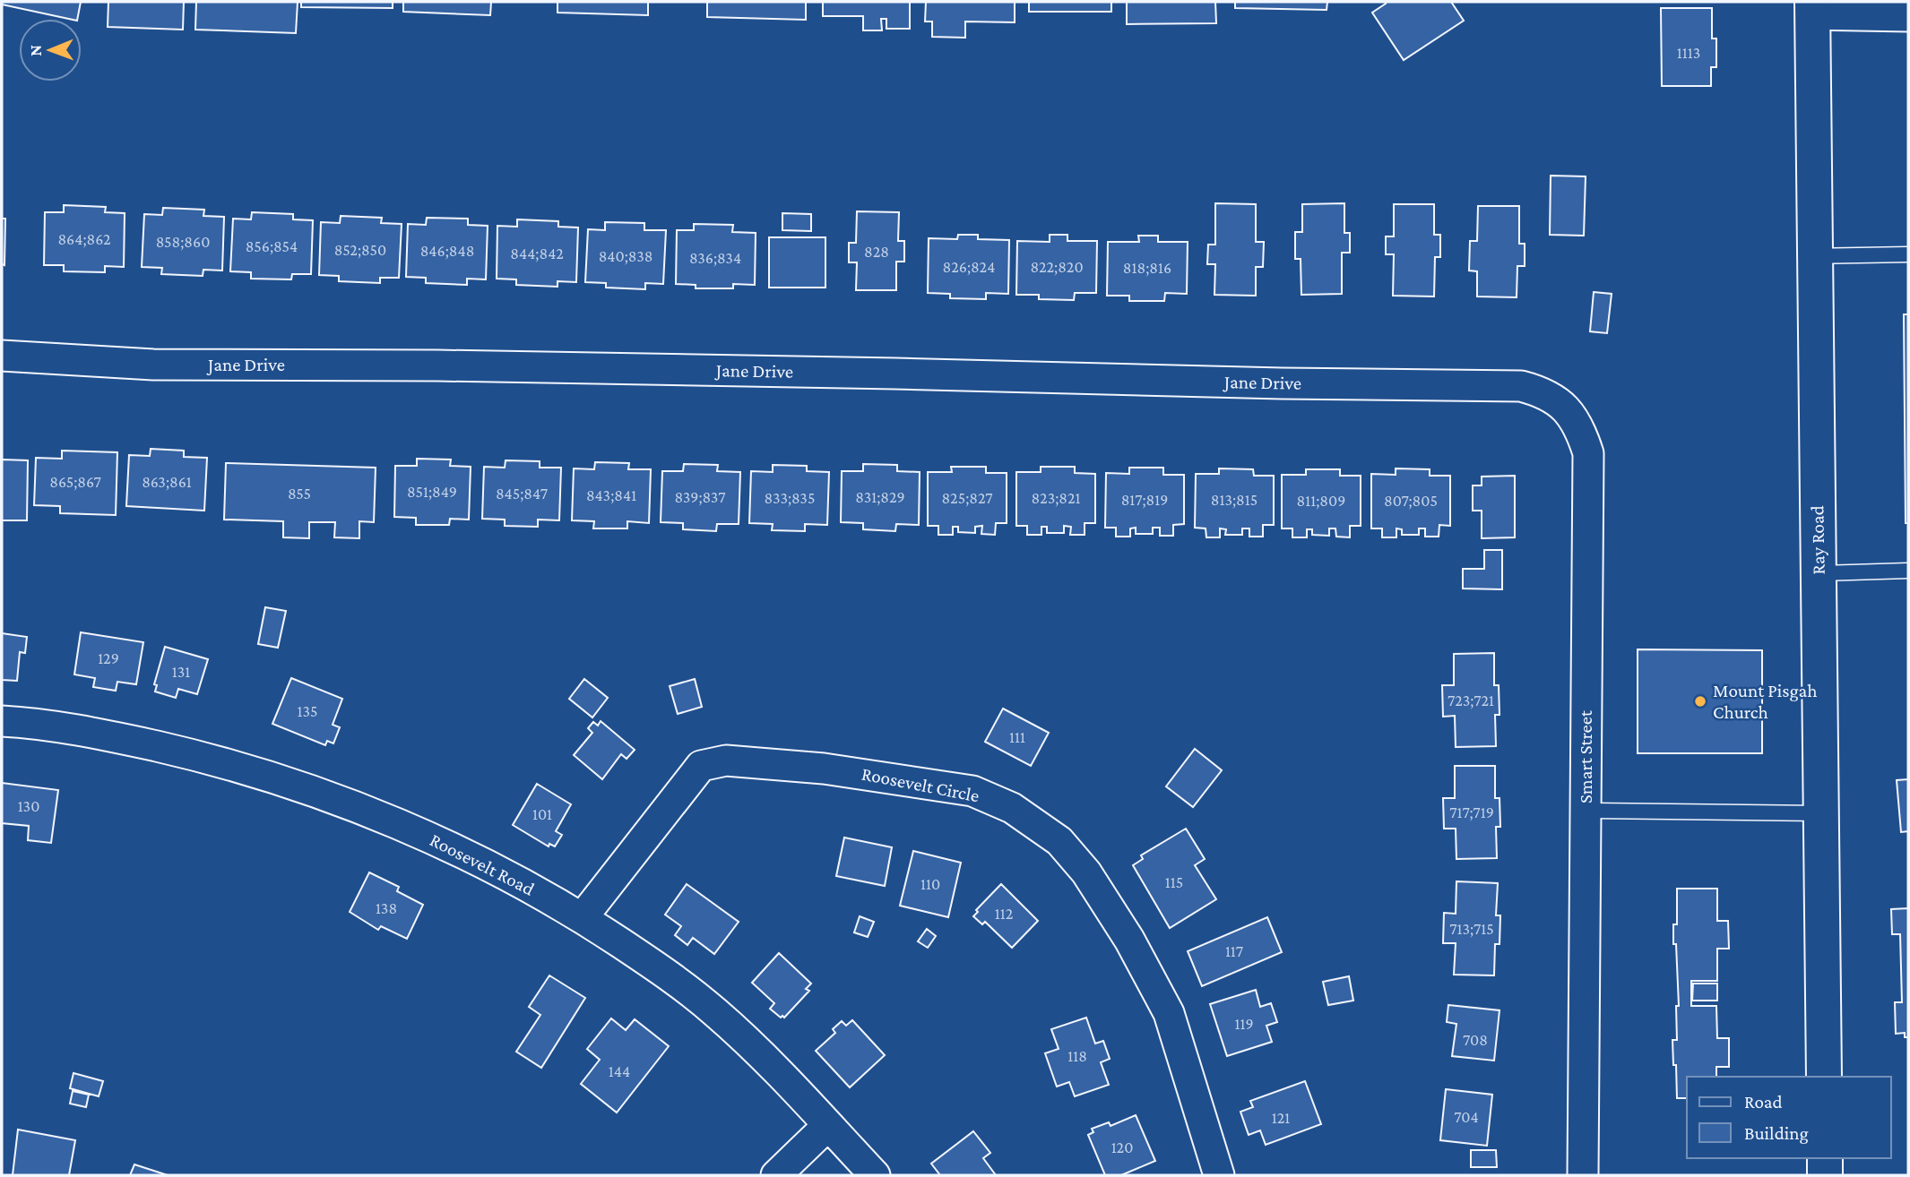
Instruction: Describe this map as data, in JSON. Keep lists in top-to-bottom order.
{
  "streets": {
    "street": [
      "Jane Drive",
      "Ray Road",
      "Smart Street",
      "Roosevelt Circle",
      "Roosevelt Road"
    ]
  },
  "crossings": [
    ["Jane Drive", "Smart Street"],
    ["Roosevelt Circle", "Roosevelt Road"]
  ],
  "places": ["Mount Pisgah Church"],
  "house_numbers": [
    "1113",
    "864;862",
    "858;860",
    "856;854",
    "852;850",
    "846;848",
    "828",
    "844;842",
    "840;838",
    "836;834",
    "826;824",
    "822;820",
    "818;816",
    "865;867",
    "863;861",
    "851;849",
    "855",
    "845;847",
    "843;841",
    "839;837",
    "831;829",
    "833;835",
    "825;827",
    "823;821",
    "817;819",
    "813;815",
    "811;809",
    "807;805",
    "129",
    "131",
    "723;721",
    "135",
    "111",
    "130",
    "717;719",
    "101",
    "115",
    "110",
    "138",
    "112",
    "713;715",
    "117",
    "119",
    "708",
    "118",
    "144",
    "704",
    "121",
    "120"
  ],
  "legend": ["Road", "Building"],
  "north": "left"
}
